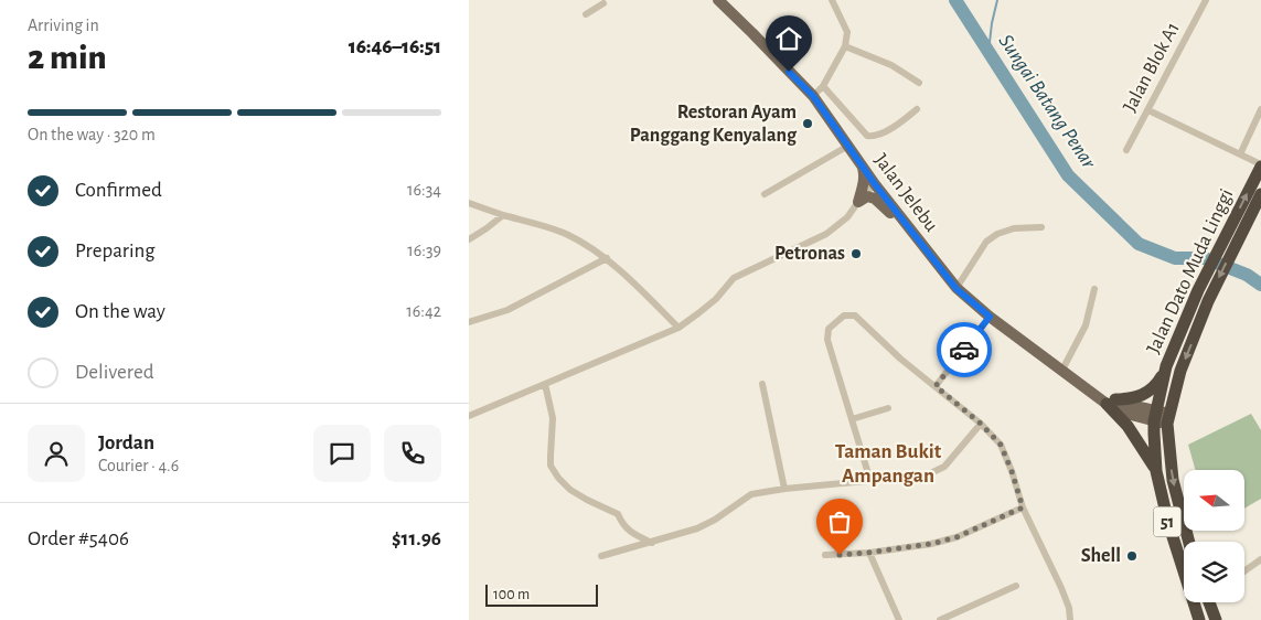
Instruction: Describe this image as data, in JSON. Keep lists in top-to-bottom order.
{
  "streets": {
    "highway": ["Jalan Dato Muda Linggi", "51"],
    "main road": ["Jalan Jelebu"],
    "street": ["Jalan Blok A1"]
  },
  "crossings": [
    ["Jalan Jelebu", "Jalan Dato Muda Linggi"]
  ],
  "districts": ["Taman Bukit Ampangan"],
  "water": ["Sungai Batang Penar"],
  "places": ["Restoran Ayam Panggang Kenyalang", "Petronas", "Shell"],
  "scale_bar": "100 m",
  "north": "left",
  "page": {
    "heading": ["2 min", "Arriving in", "16:46–16:51"],
    "panel": [
      "Jordan",
      "Courier · 4.6",
      "Order #5406",
      "$11.96"
    ],
    "bar": "On the way · 320 m",
    "list": [
      ["Confirmed", "16:34"],
      ["Preparing", "16:39"],
      ["On the way", "16:42"],
      "Delivered"
    ],
    "scale": "100 m"
  }
}
